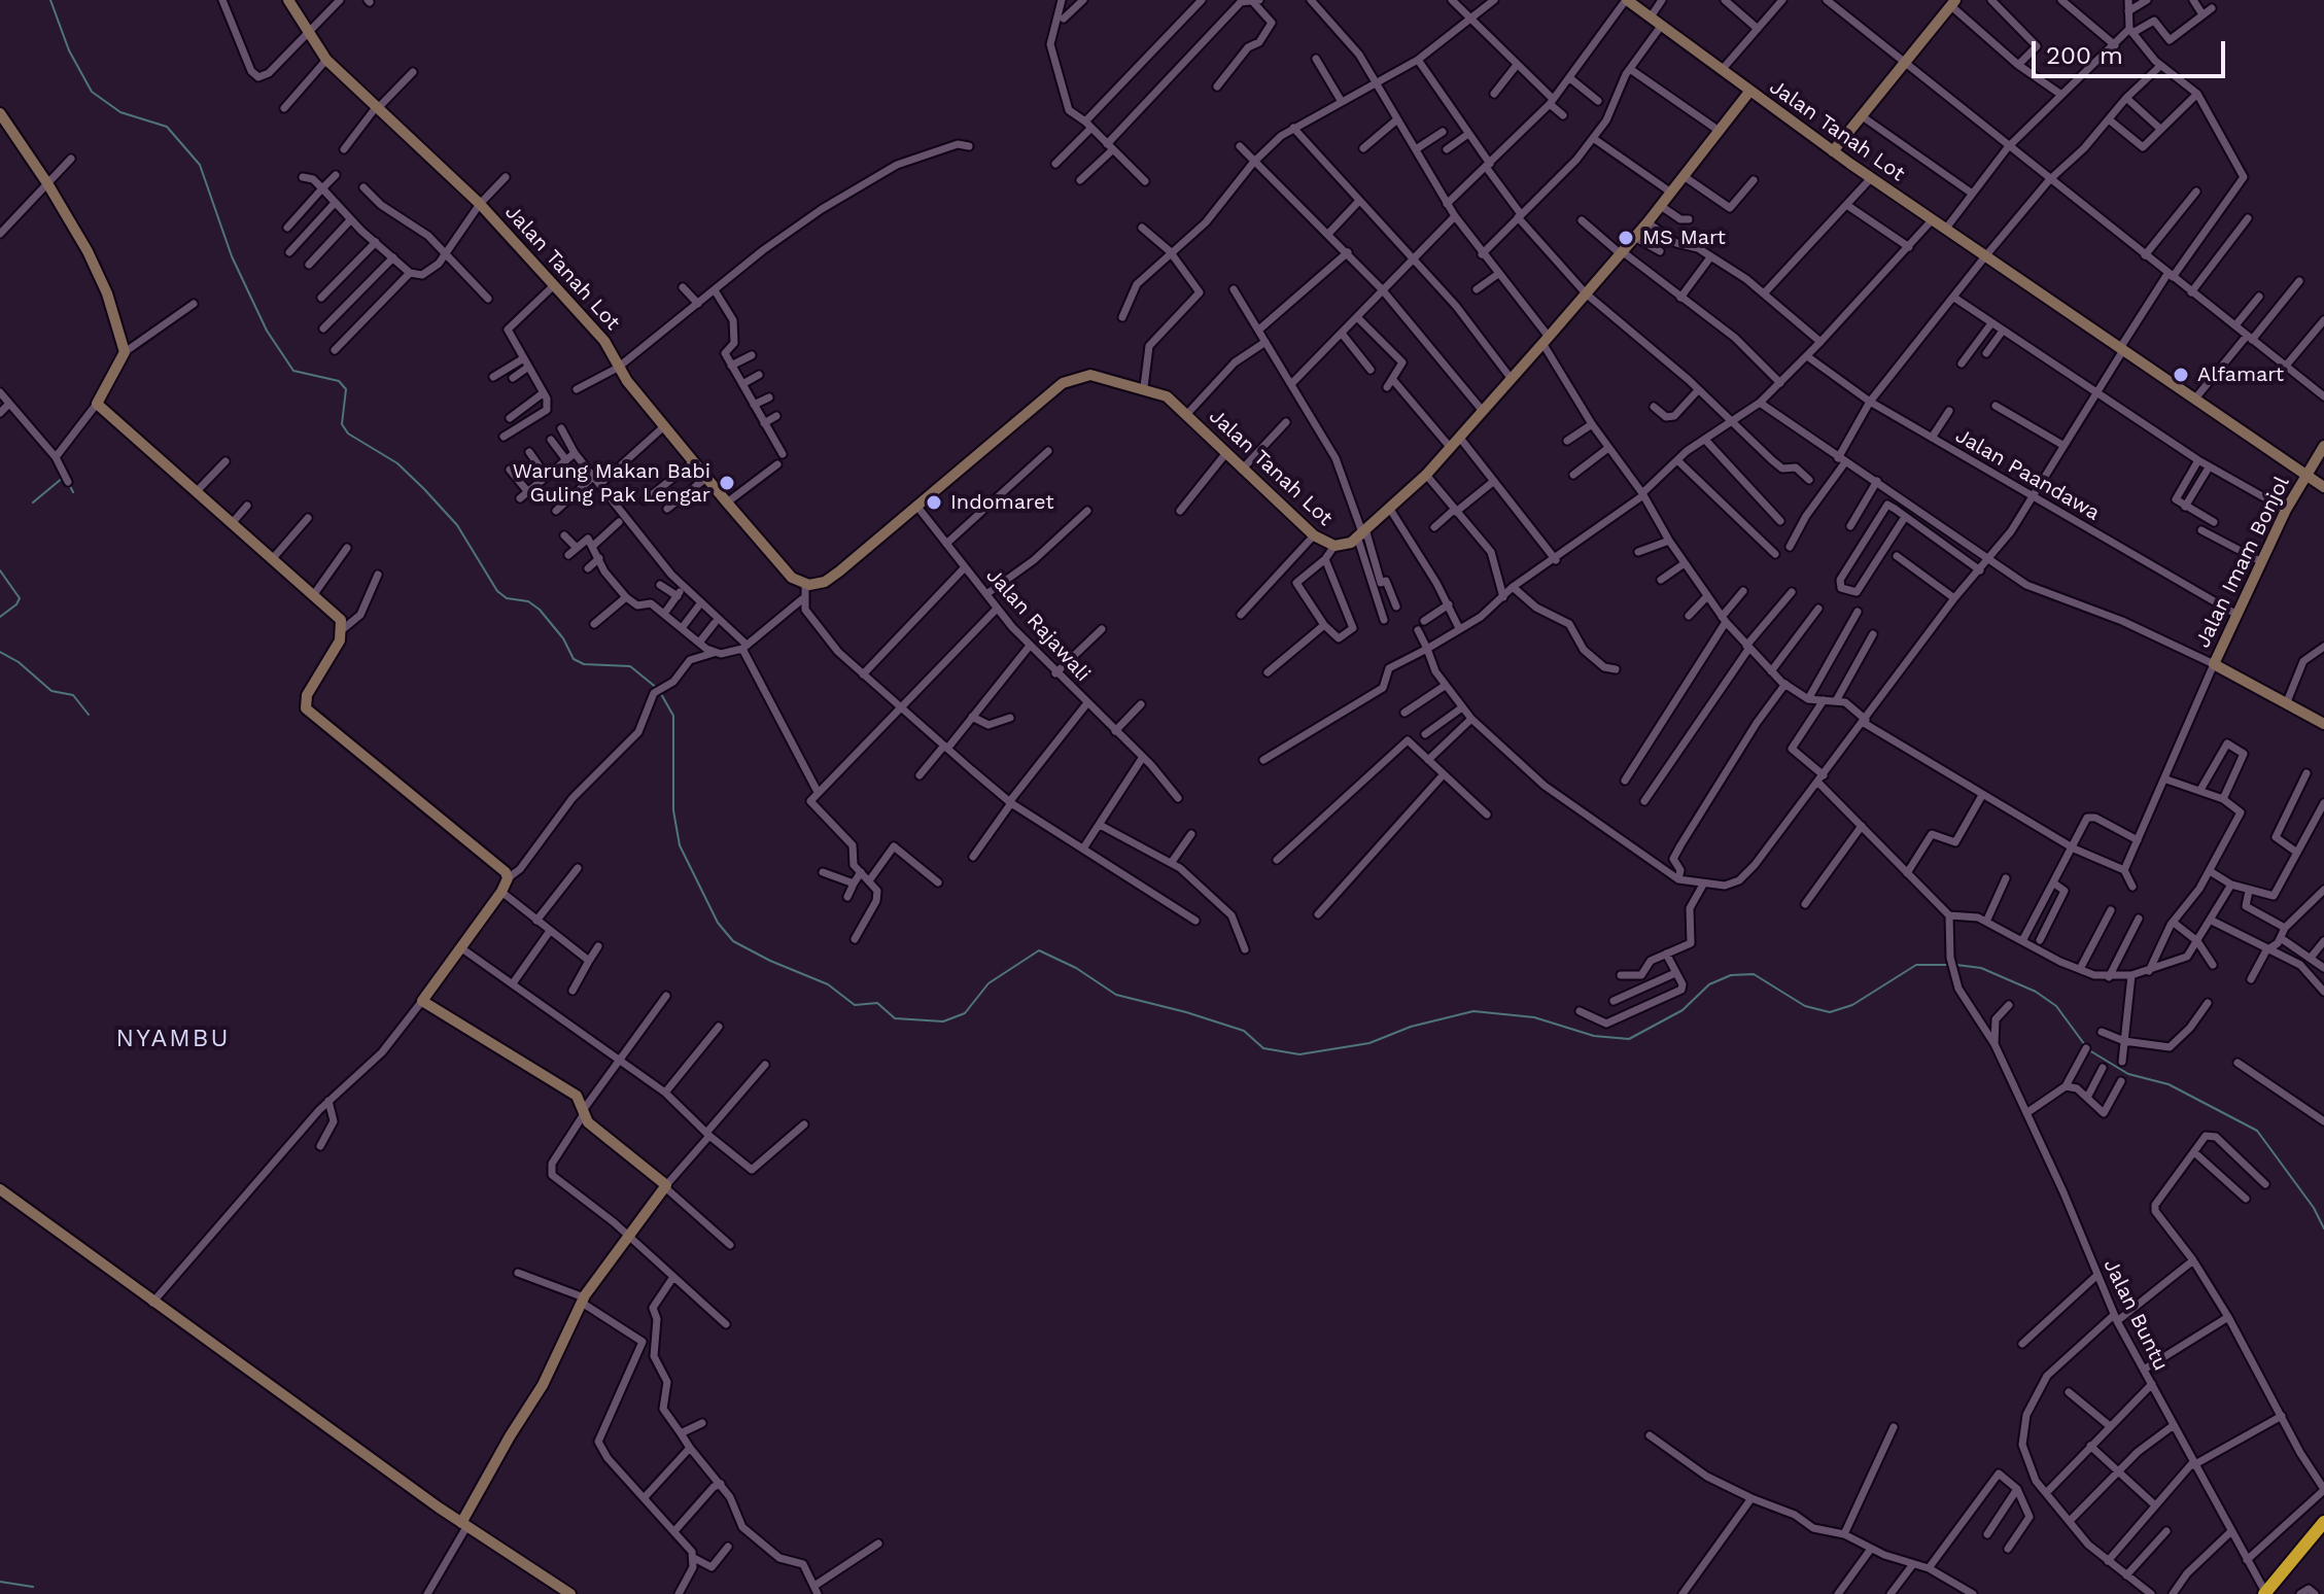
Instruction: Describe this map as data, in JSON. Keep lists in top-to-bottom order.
{
  "streets": {
    "main road": ["Jalan Tanah Lot", "Jalan Imam Bonjol"],
    "street": ["Jalan Paandawa", "Jalan Rajawali", "Jalan Buntu"]
  },
  "crossings": [
    ["Jalan Tanah Lot", "Jalan Imam Bonjol"],
    ["Jalan Tanah Lot", "Jalan Rajawali"],
    ["Jalan Paandawa", "Jalan Imam Bonjol"]
  ],
  "districts": ["NYAMBU"],
  "places": [
    "MS Mart",
    "Alfamart",
    "Warung Makan Babi Guling Pak Lengar",
    "Indomaret"
  ],
  "scale_bar": "200 m"
}
